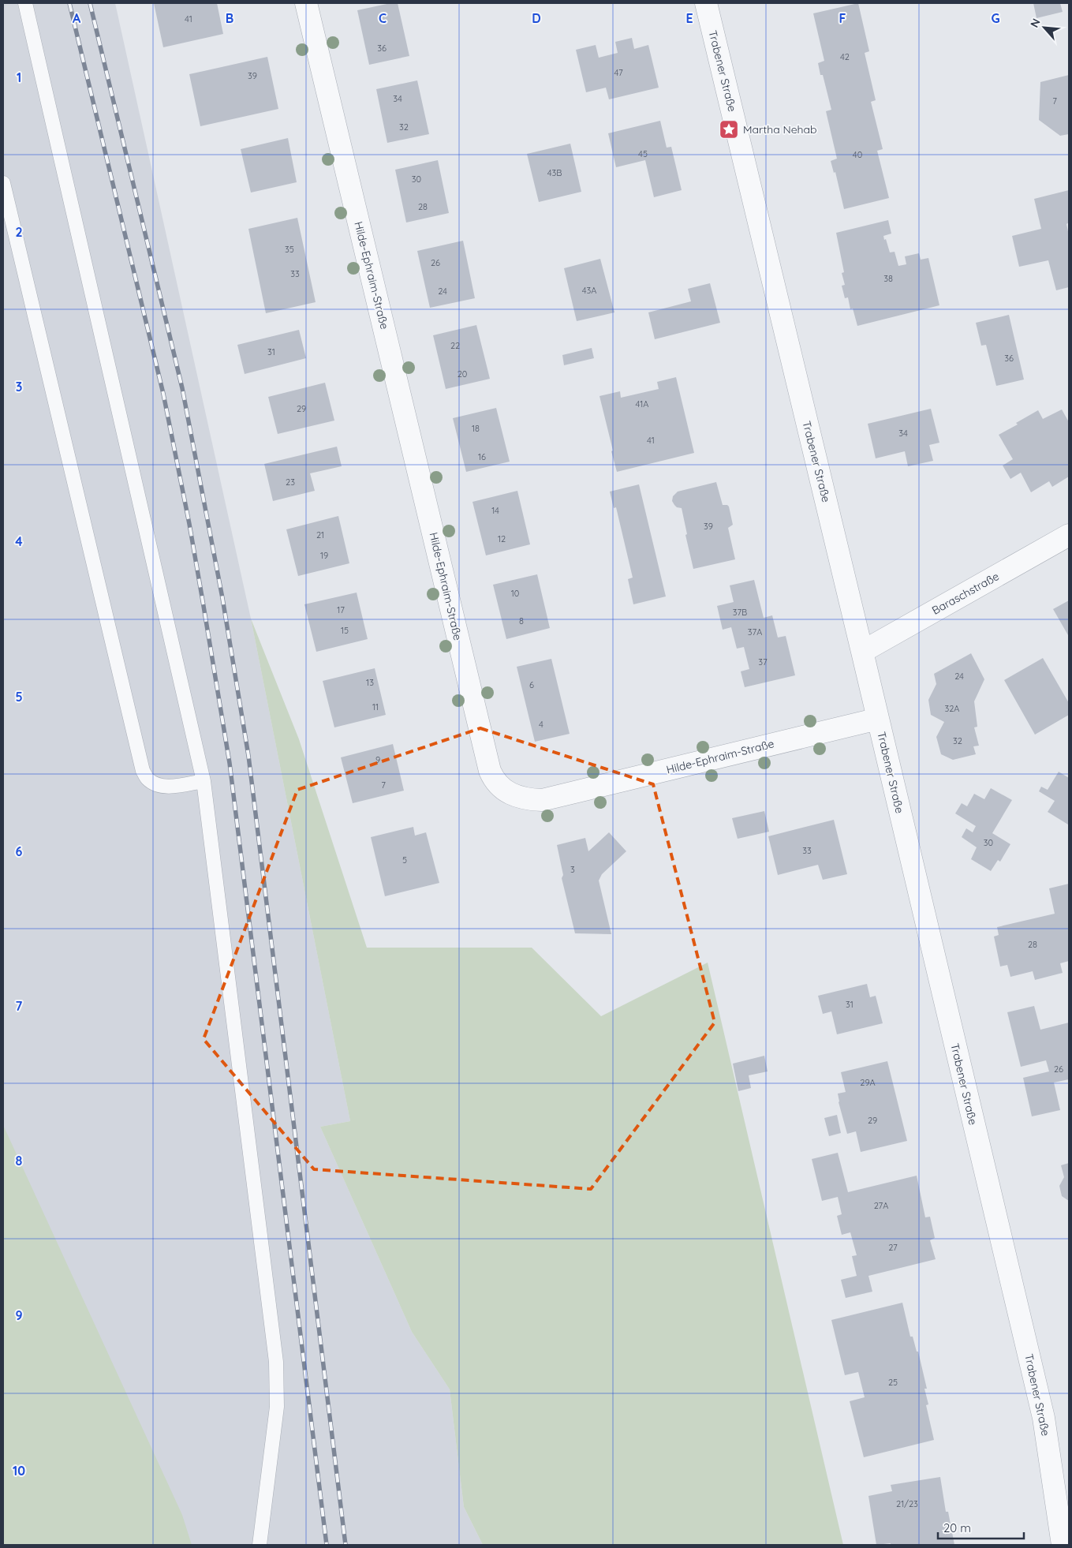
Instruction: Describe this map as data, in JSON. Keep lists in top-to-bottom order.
{
  "streets": {
    "street": ["Trabener Straße", "Hilde-Ephraim-Straße", "Baraschstraße"]
  },
  "crossings": [
    ["Trabener Straße", "Hilde-Ephraim-Straße"],
    ["Trabener Straße", "Baraschstraße"]
  ],
  "places": {
    "place": ["Martha Nehab"]
  },
  "house_numbers": [
    "41",
    "36",
    "42",
    "47",
    "39",
    "34",
    "7",
    "32",
    "45",
    "40",
    "43B",
    "30",
    "28",
    "35",
    "26",
    "33",
    "38",
    "43A",
    "24",
    "22",
    "31",
    "36",
    "20",
    "41A",
    "29",
    "18",
    "34",
    "41",
    "16",
    "23",
    "14",
    "39",
    "21",
    "12",
    "19",
    "10",
    "17",
    "37B",
    "8",
    "15",
    "37A",
    "37",
    "24",
    "13",
    "6",
    "11",
    "32A",
    "4",
    "32",
    "9",
    "7",
    "30",
    "33",
    "5",
    "3",
    "28",
    "31",
    "26",
    "29A",
    "29",
    "27A",
    "27",
    "25",
    "21/23"
  ],
  "scale_bar": "20 m",
  "north": "top left",
  "grid": {
    "columns": [
      "A",
      "B",
      "C",
      "D",
      "E",
      "F",
      "G"
    ],
    "rows": [
      "1",
      "2",
      "3",
      "4",
      "5",
      "6",
      "7",
      "8",
      "9",
      "10"
    ]
  }
}
